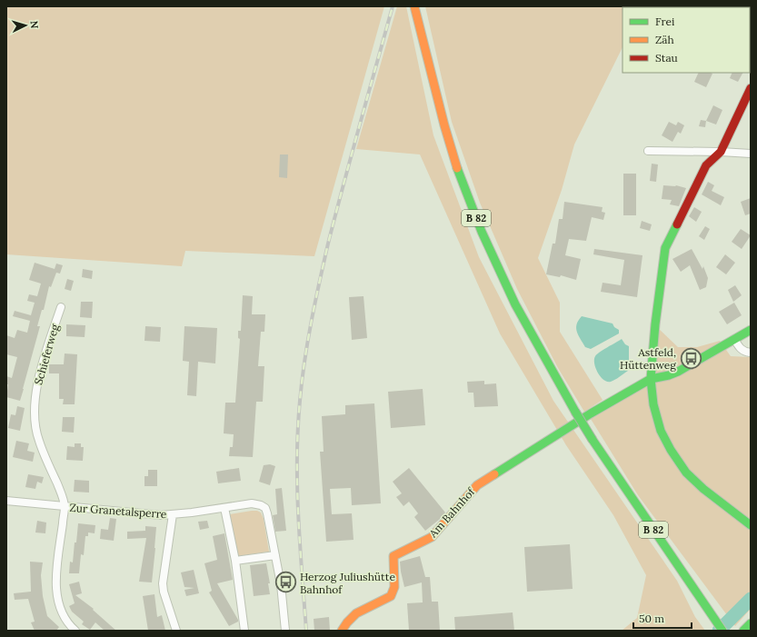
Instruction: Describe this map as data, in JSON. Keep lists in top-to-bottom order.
{
  "streets": {
    "main road": ["B 82", "Am Bahnhof"],
    "street": ["Schieferweg", "Zur Granetalsperre"]
  },
  "crossings": [
    ["Schieferweg", "Zur Granetalsperre"]
  ],
  "places": {
    "bus stop": ["Astfeld, Hüttenweg", "Herzog Juliushütte Bahnhof"]
  },
  "legend": ["Frei", "Zäh", "Stau"],
  "scale_bar": "50 m",
  "north": "right"
}
